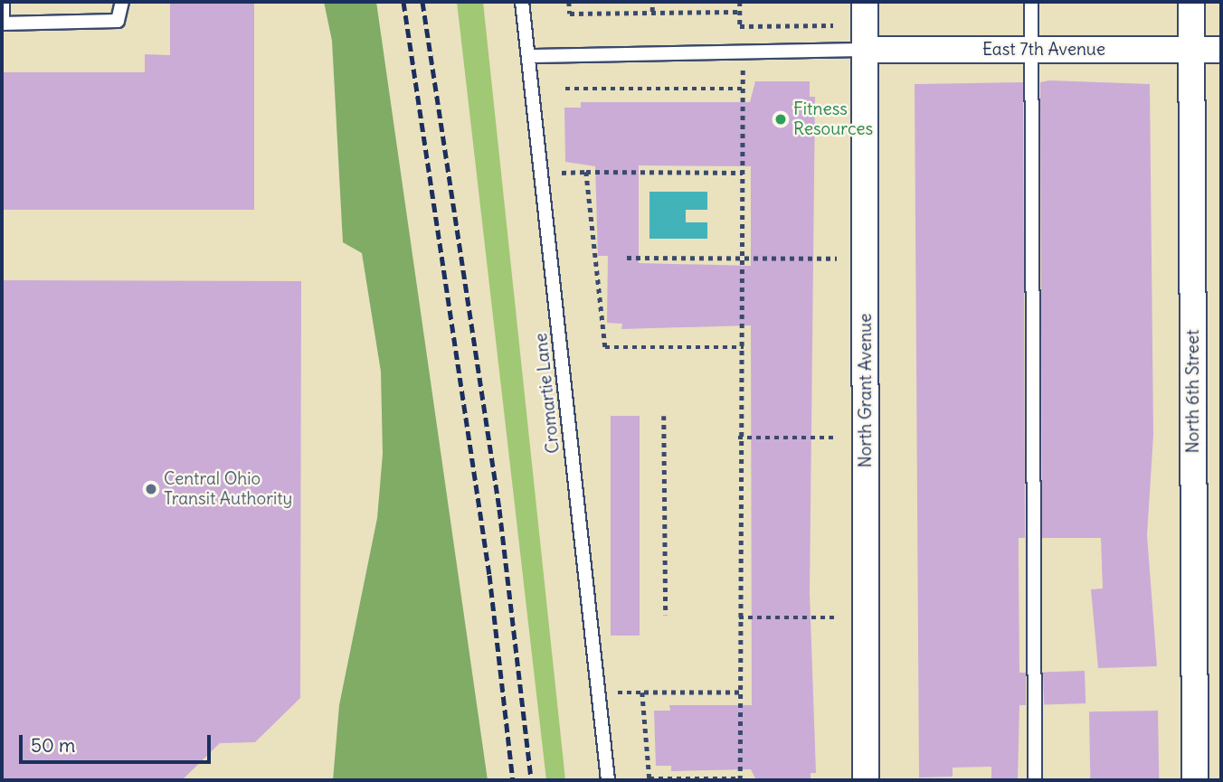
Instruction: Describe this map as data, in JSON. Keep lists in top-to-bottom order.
{
  "streets": {
    "street": ["East 7th Avenue", "North Grant Avenue", "North 6th Street"],
    "lane": ["Cromartie Lane"]
  },
  "crossings": [
    ["East 7th Avenue", "North Grant Avenue"],
    ["East 7th Avenue", "North 6th Street"]
  ],
  "places": ["Fitness Resources", "Central Ohio Transit Authority"],
  "scale_bar": "50 m"
}
